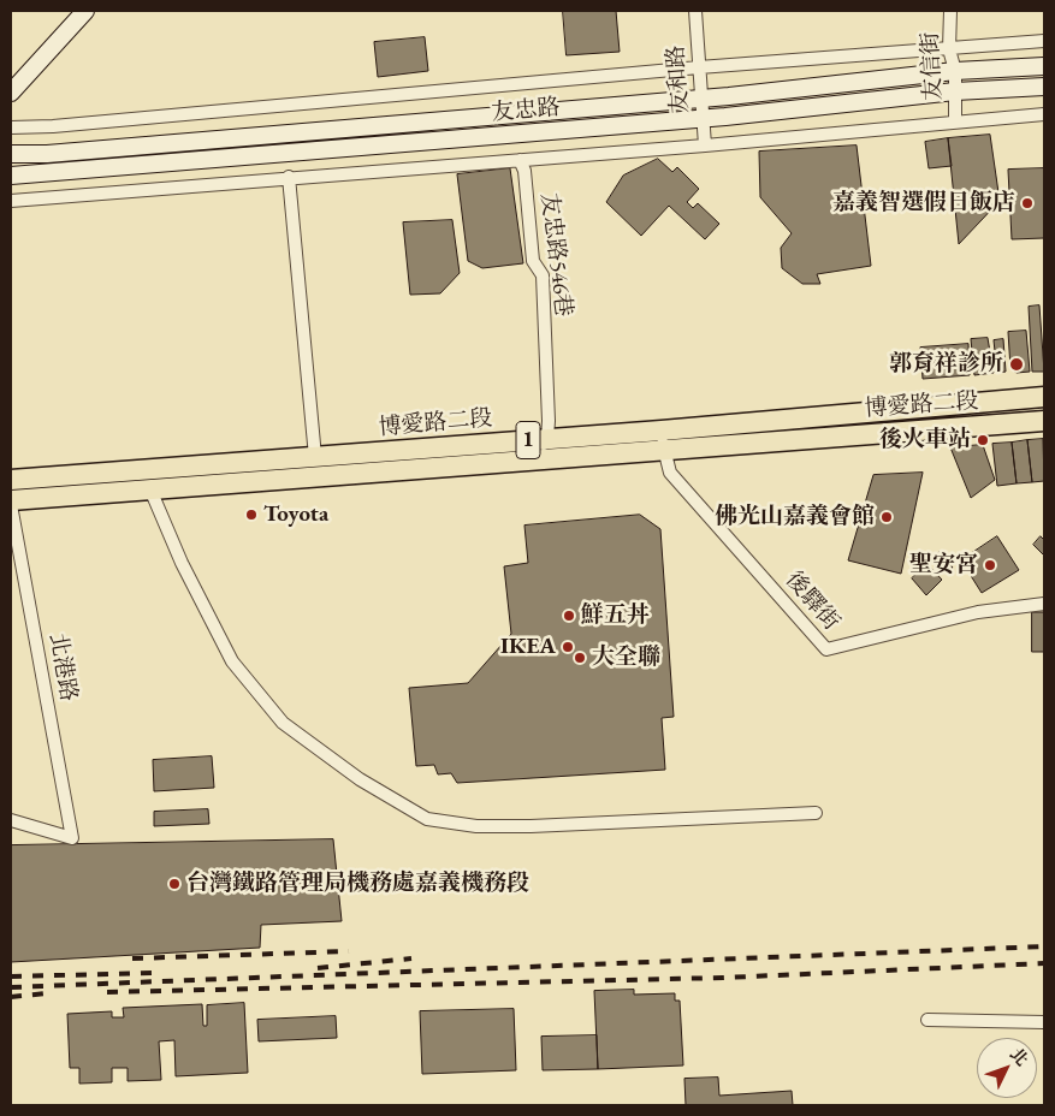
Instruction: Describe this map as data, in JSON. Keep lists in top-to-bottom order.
{
  "streets": {
    "main road": ["博愛路二段", "1"],
    "street": [
      "友信街",
      "友和路",
      "友忠路",
      "友忠路546巷",
      "後驛街",
      "北港路"
    ]
  },
  "crossings": [
    ["友信街", "友忠路"],
    ["友和路", "友忠路"],
    ["友忠路546巷", "博愛路二段"],
    ["博愛路二段", "後驛街"],
    ["博愛路二段", "北港路"]
  ],
  "places": [
    "嘉義智選假日飯店",
    "郭育祥診所",
    "後火車站",
    "Toyota",
    "佛光山嘉義會館",
    "聖安宮",
    "鮮五丼",
    "IKEA",
    "大全聯",
    "台灣鐵路管理局機務處嘉義機務段"
  ],
  "north": "top right"
}
